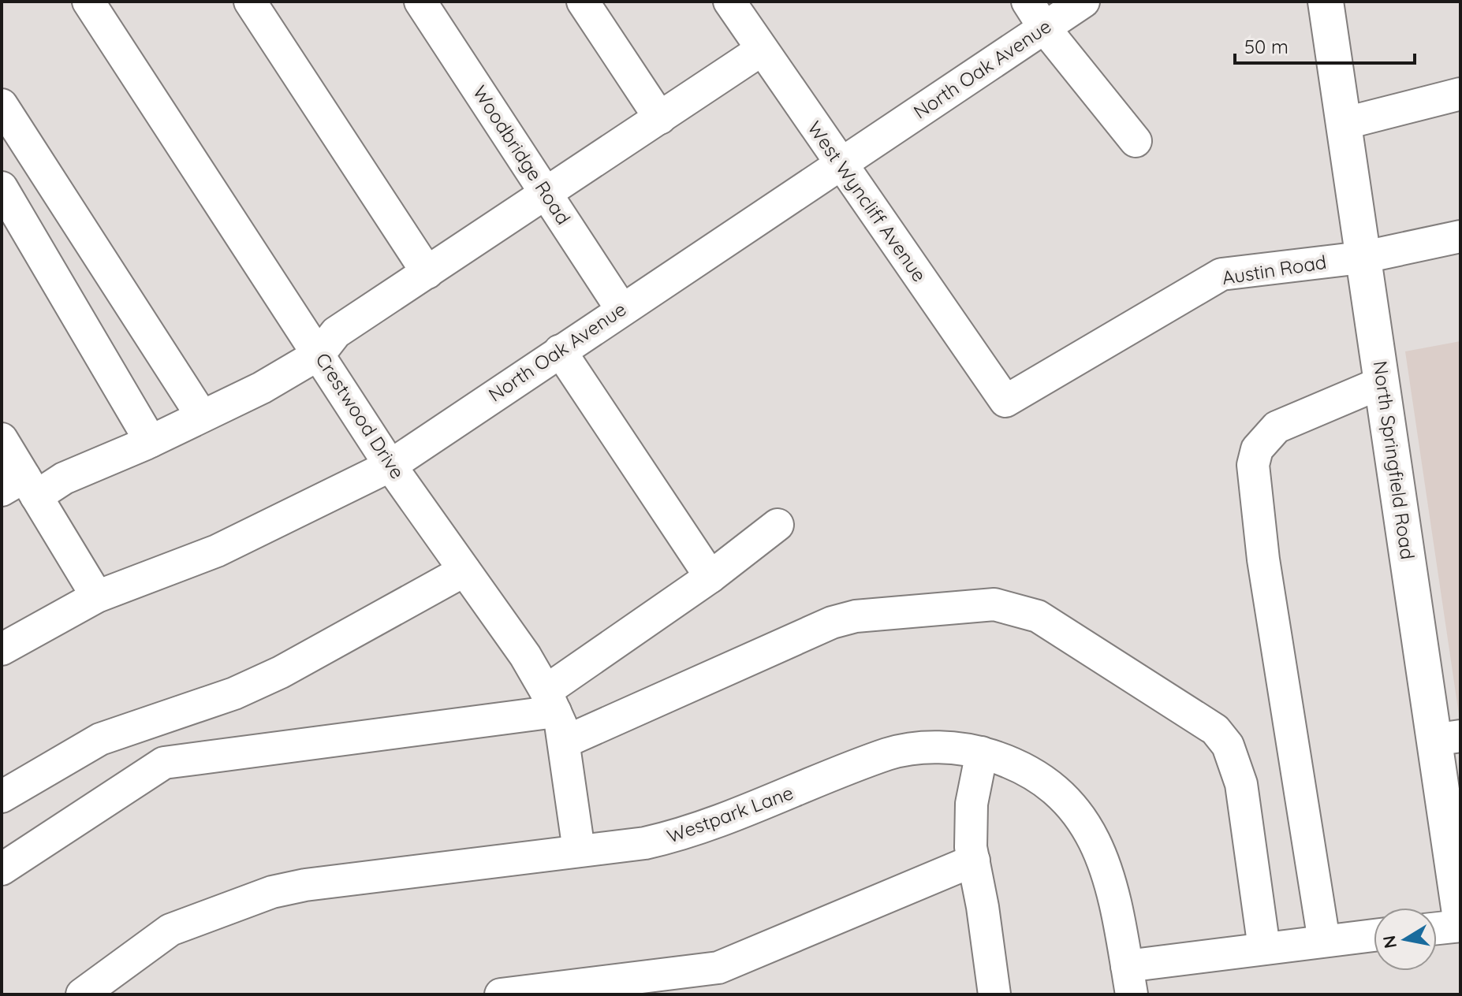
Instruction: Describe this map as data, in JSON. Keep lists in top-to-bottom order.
{
  "streets": {
    "main road": ["North Springfield Road"],
    "street": [
      "North Oak Avenue",
      "Woodbridge Road",
      "West Wyncliff Avenue",
      "Austin Road",
      "Crestwood Drive",
      "Westpark Lane"
    ]
  },
  "crossings": [
    ["North Oak Avenue", "Woodbridge Road"],
    ["North Oak Avenue", "West Wyncliff Avenue"],
    ["North Oak Avenue", "Crestwood Drive"],
    ["West Wyncliff Avenue", "Austin Road"],
    ["Austin Road", "North Springfield Road"],
    ["Crestwood Drive", "Westpark Lane"]
  ],
  "scale_bar": "50 m",
  "north": "left"
}
